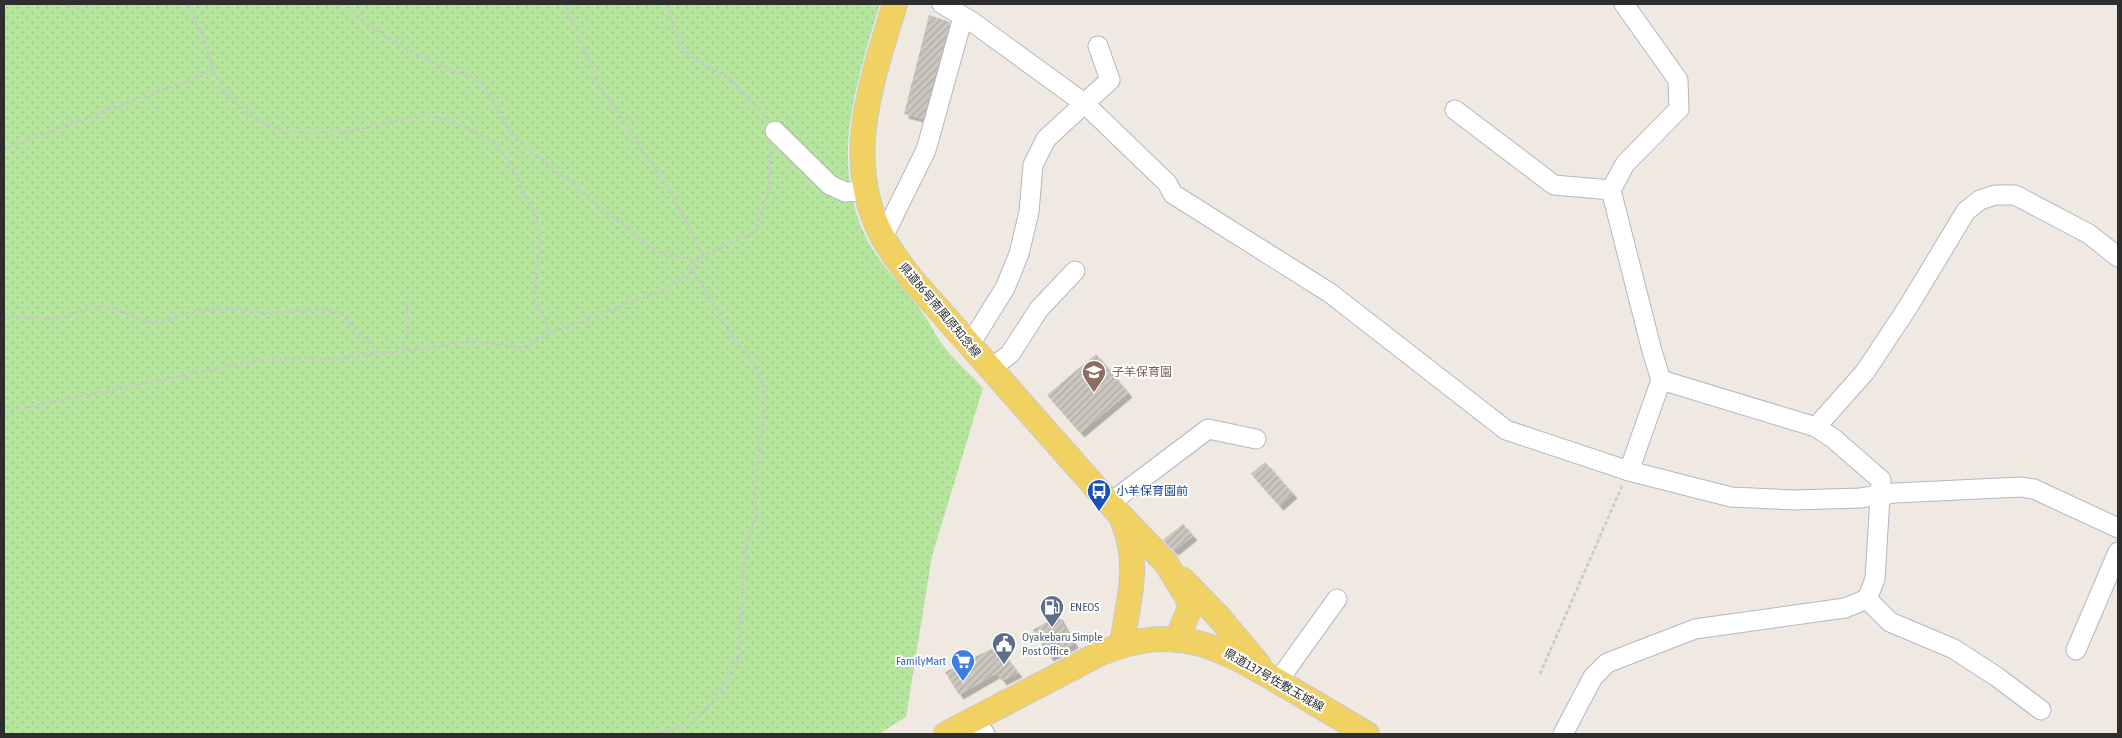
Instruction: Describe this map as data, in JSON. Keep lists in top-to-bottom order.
{
  "streets": {
    "main road": ["県道86号南風原知念線", "県道137号佐敷玉城線"]
  },
  "crossings": [
    ["県道86号南風原知念線", "県道137号佐敷玉城線"]
  ],
  "places": {
    "school or university": ["子羊保育園"],
    "bus stop": ["小羊保育園前"],
    "fuel station": ["ENEOS"],
    "public building": ["Oyakebaru Simple Post Office"],
    "supermarket": ["FamilyMart"]
  }
}
